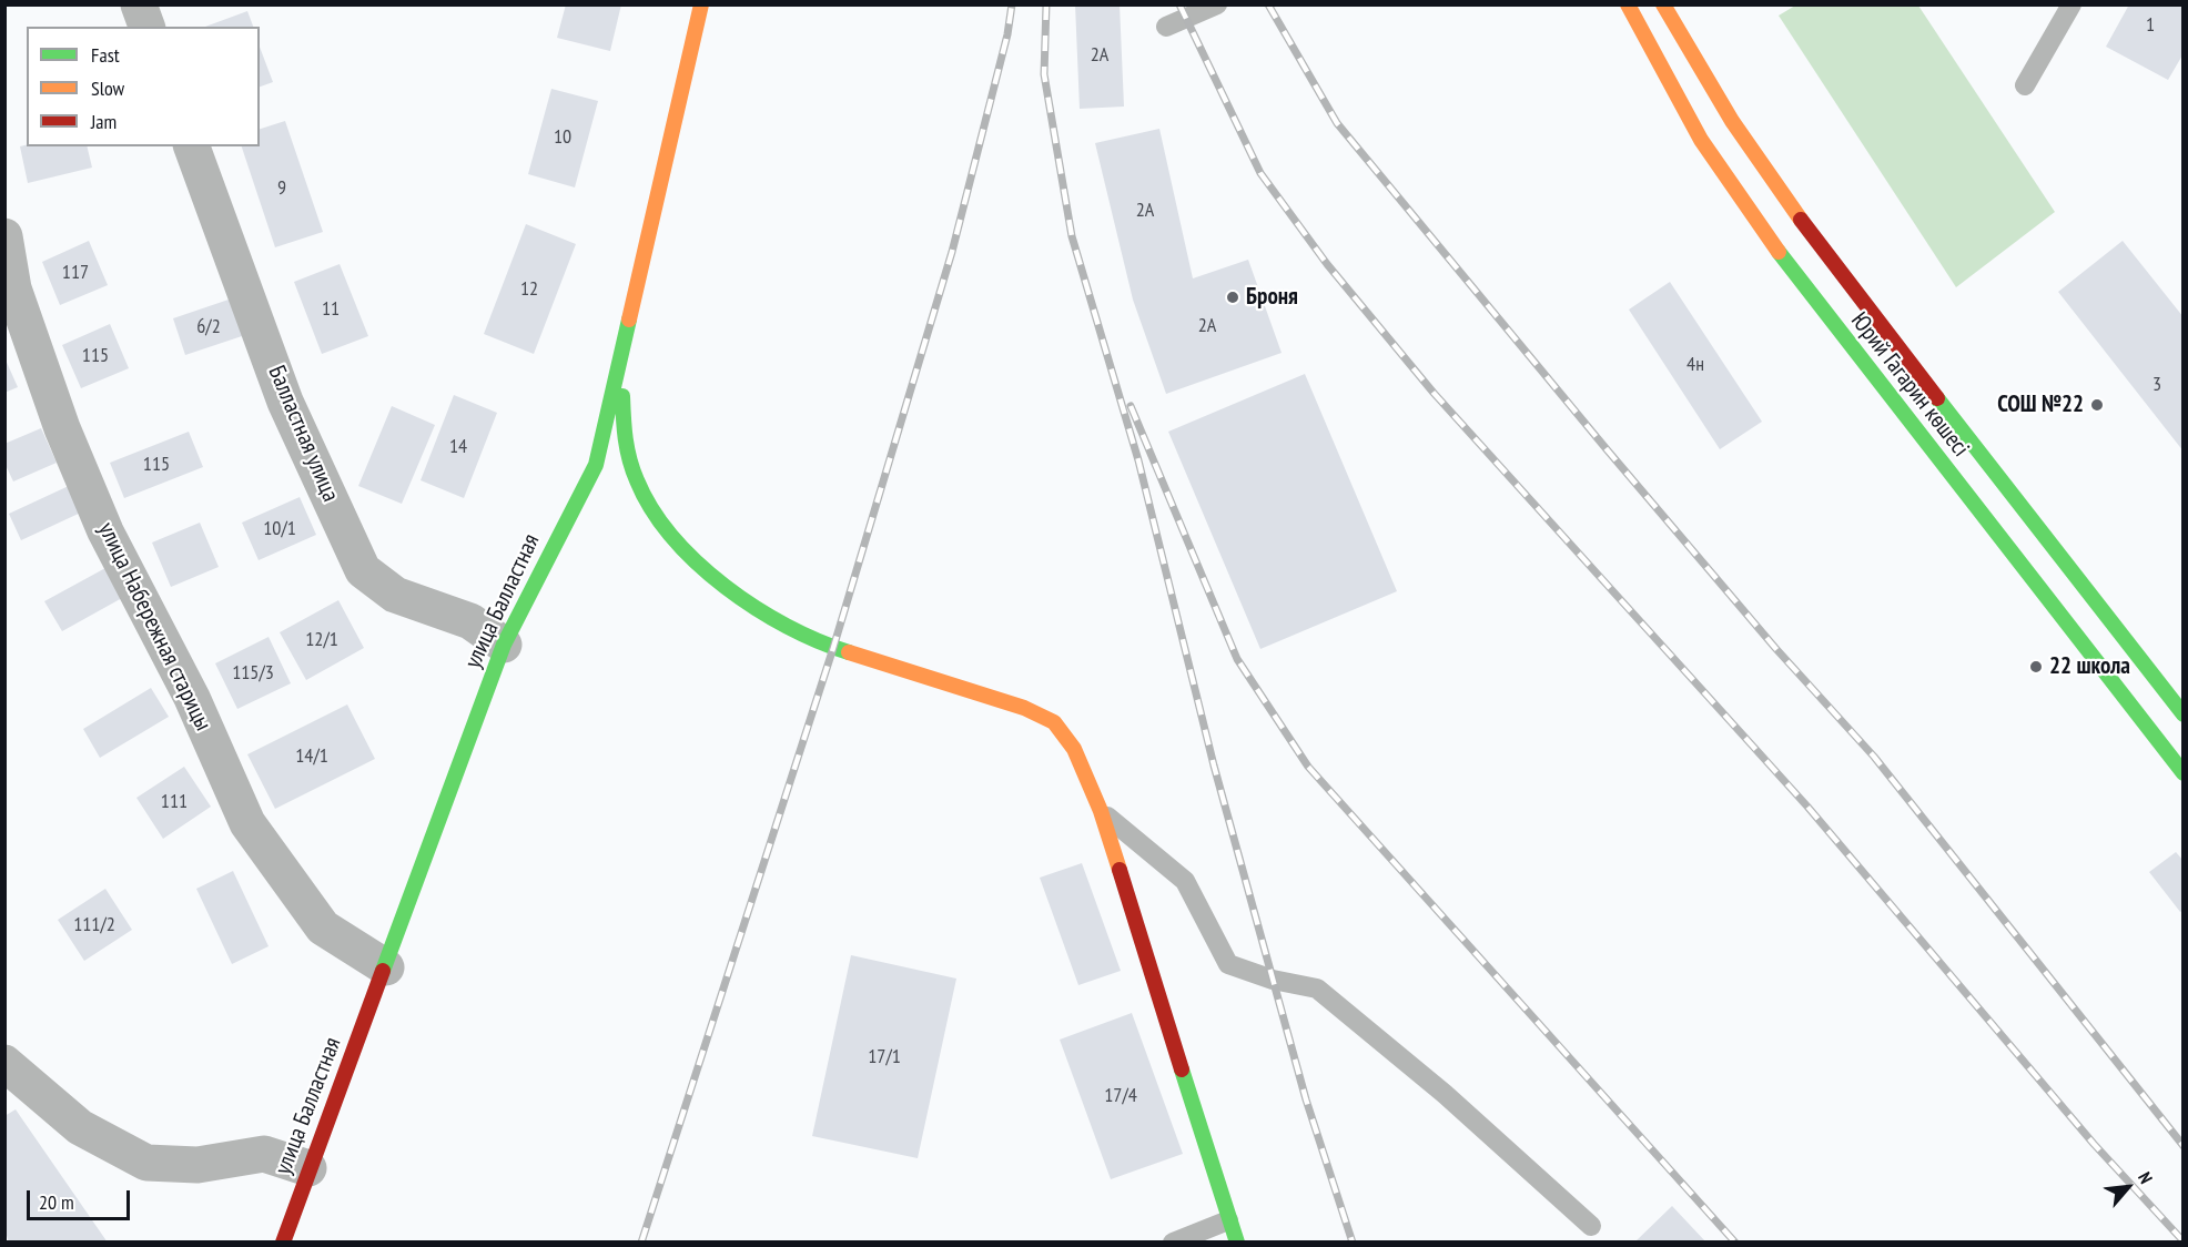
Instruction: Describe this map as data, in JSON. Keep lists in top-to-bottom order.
{
  "streets": {
    "street": [
      "Юрий Гагарин көшесі",
      "Балластная улица",
      "улица Балластная",
      "улица Набережная старицы"
    ]
  },
  "crossings": [
    ["Балластная улица", "улица Балластная"],
    ["улица Балластная", "улица Набережная старицы"]
  ],
  "places": ["Броня", "СОШ №22", "22 школа"],
  "house_numbers": [
    "1",
    "2А",
    "10",
    "9",
    "2А",
    "117",
    "12",
    "11",
    "2А",
    "6/2",
    "115",
    "4н",
    "3",
    "14",
    "115",
    "10/1",
    "12/1",
    "115/3",
    "14/1",
    "111",
    "111/2",
    "17/1",
    "17/4"
  ],
  "legend": ["Fast", "Slow", "Jam"],
  "scale_bar": "20 m",
  "north": "top right"
}
